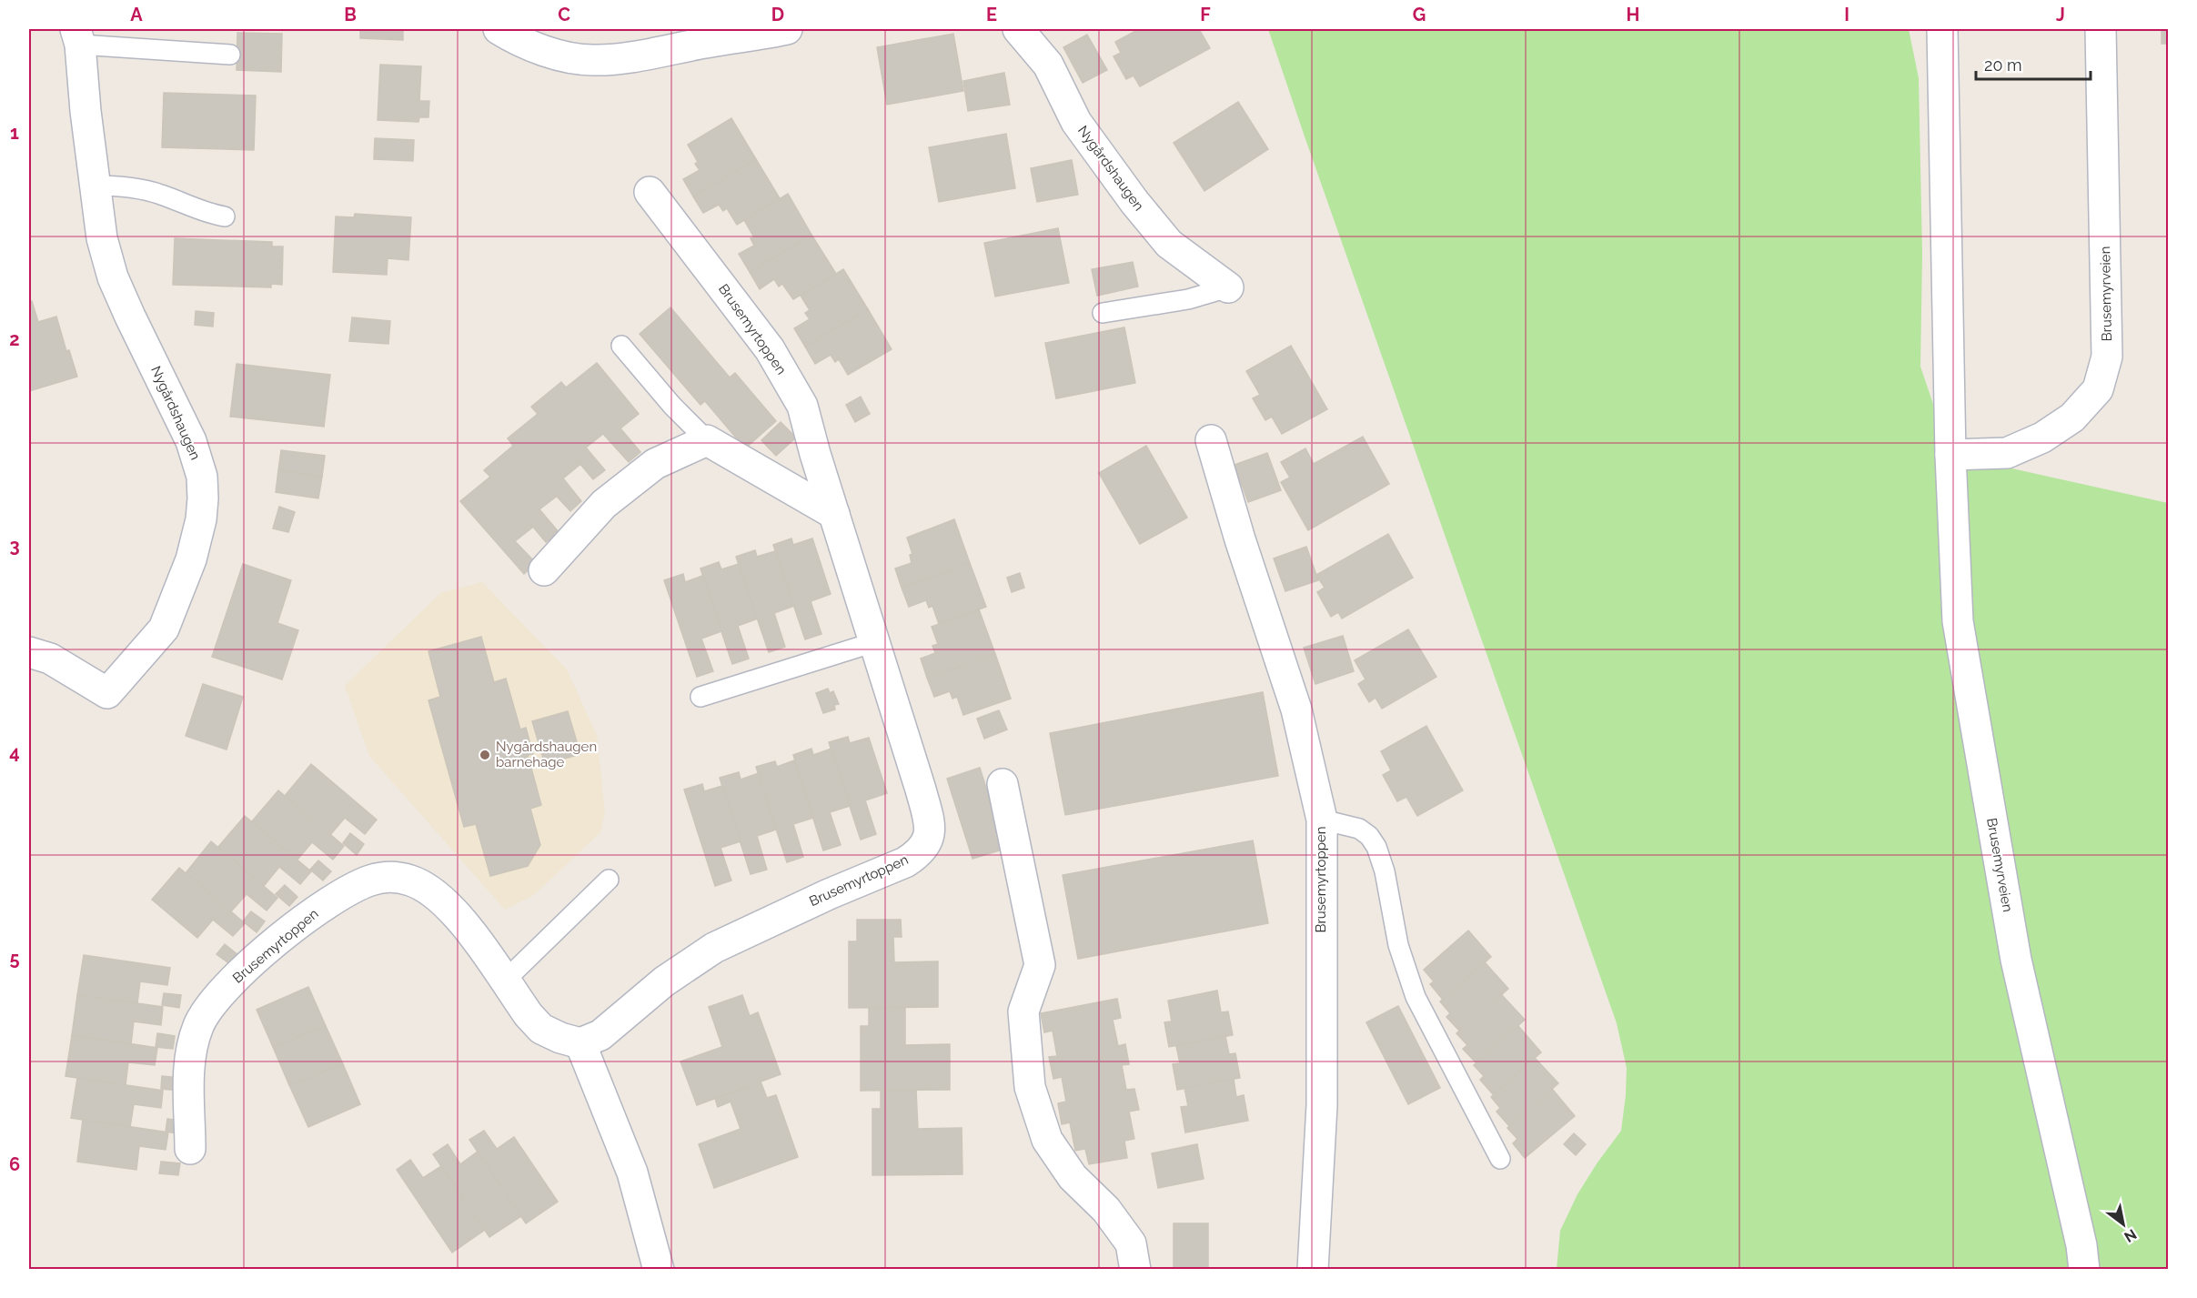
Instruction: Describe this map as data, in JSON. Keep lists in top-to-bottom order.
{
  "streets": {
    "street": ["Nygårdshaugen", "Brusemyrveien", "Brusemyrtoppen"]
  },
  "places": ["Nygårdshaugen barnehage"],
  "scale_bar": "20 m",
  "north": "bottom right",
  "grid": {
    "columns": [
      "A",
      "B",
      "C",
      "D",
      "E",
      "F",
      "G",
      "H",
      "I",
      "J"
    ],
    "rows": [
      "1",
      "2",
      "3",
      "4",
      "5",
      "6"
    ]
  }
}
